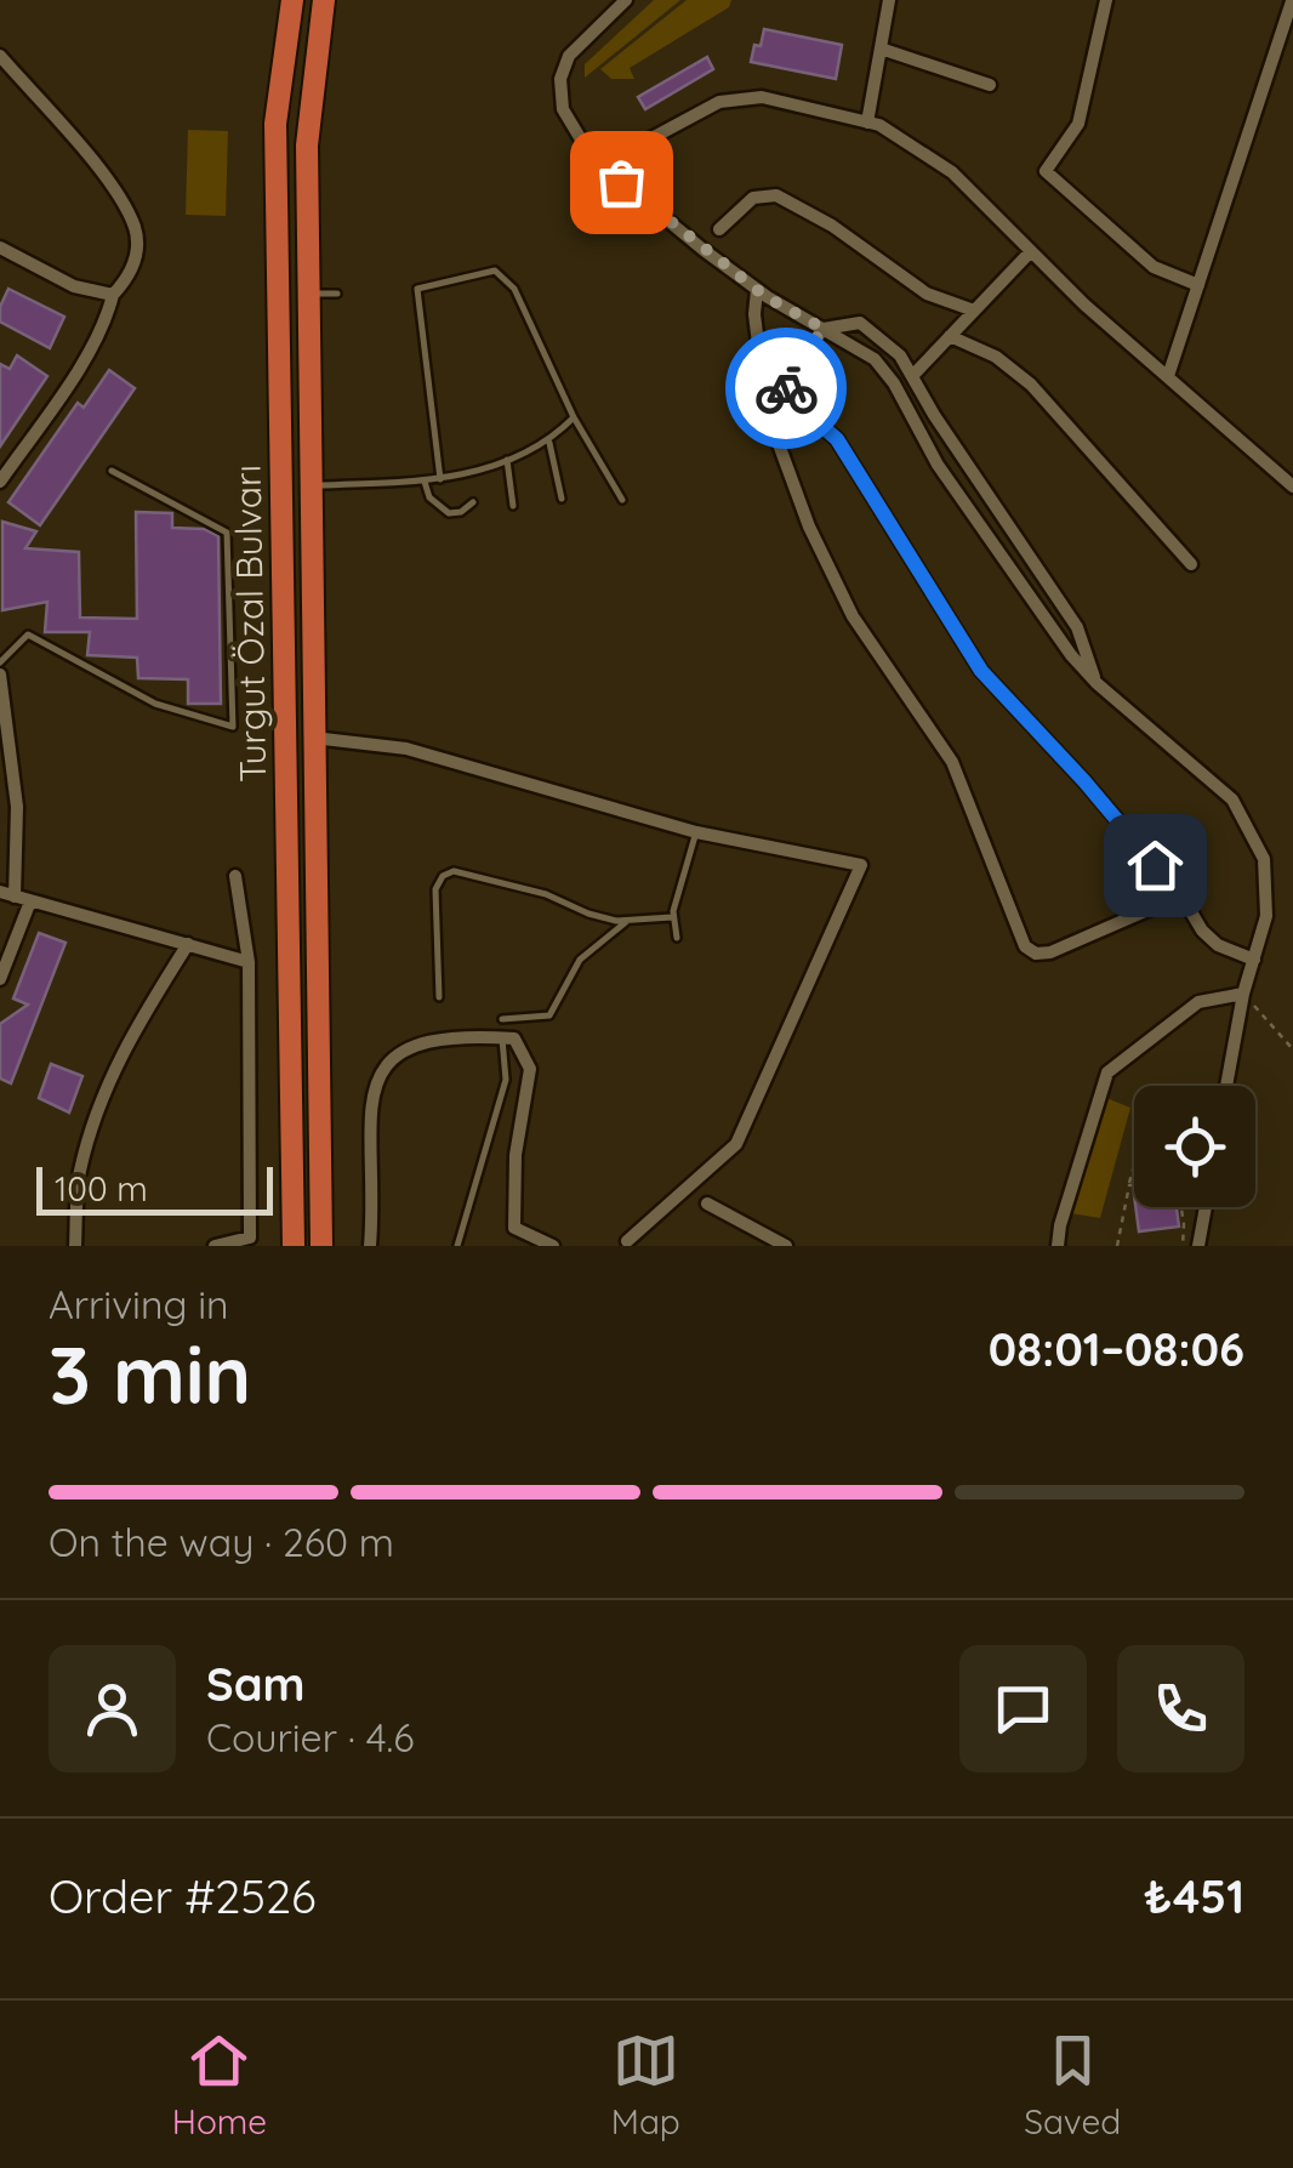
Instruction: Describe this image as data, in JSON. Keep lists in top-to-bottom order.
{
  "streets": {
    "highway": ["Turgut Özal Bulvarı"]
  },
  "scale_bar": "100 m",
  "page": {
    "scale": "100 m",
    "heading": ["3 min", "Arriving in", "08:01–08:06"],
    "panel": [
      "Sam",
      "Courier · 4.6",
      "Order #2526",
      "₺451"
    ],
    "bar": "On the way · 260 m",
    "tabs": ["Home", "Map", "Saved"]
  }
}
